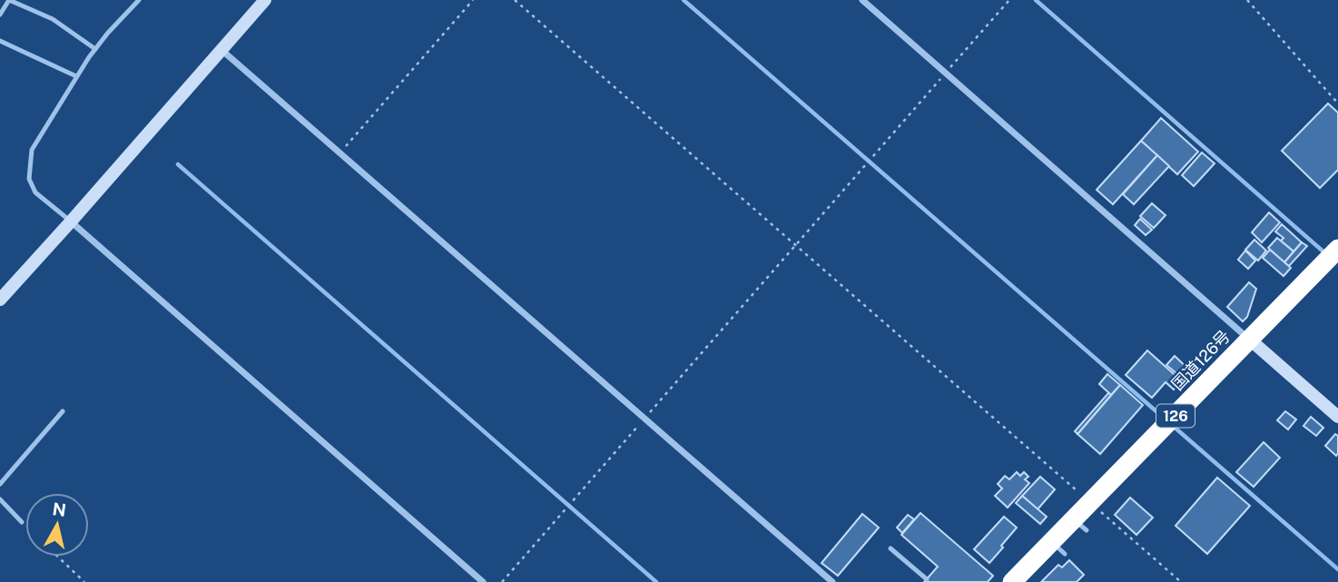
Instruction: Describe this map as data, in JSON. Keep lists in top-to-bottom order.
{
  "streets": {
    "highway": ["国道126号", "126"]
  },
  "north": "top"
}
